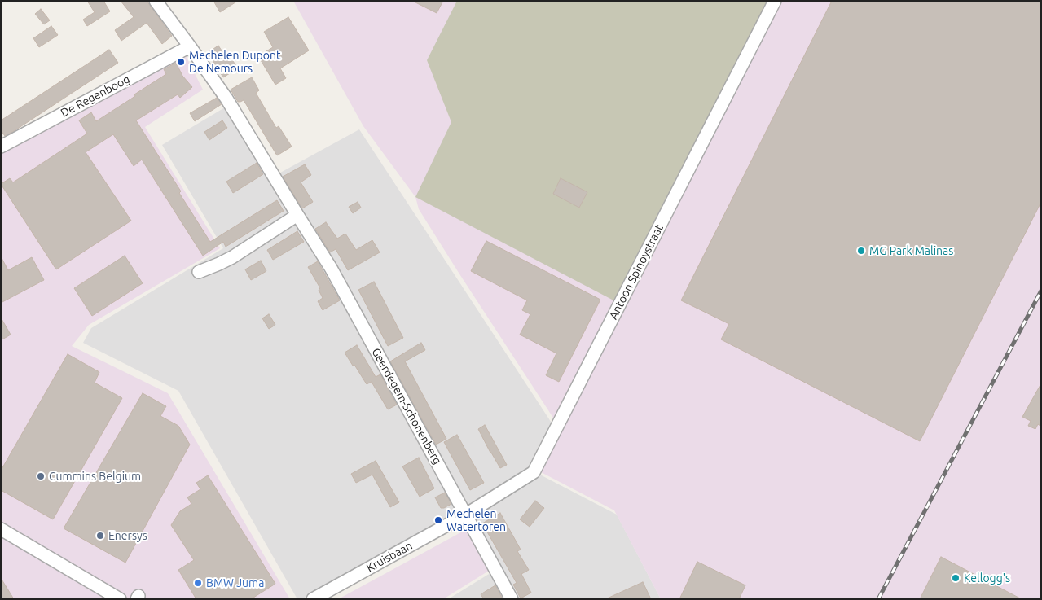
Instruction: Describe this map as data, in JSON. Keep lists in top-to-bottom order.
{
  "streets": {
    "street": [
      "De Regenboog",
      "Antoon Spinoystraat",
      "Geerdegem-Schonenberg",
      "Kruisbaan"
    ]
  },
  "crossings": [
    ["De Regenboog", "Geerdegem-Schonenberg"],
    ["Antoon Spinoystraat", "Geerdegem-Schonenberg"],
    ["Antoon Spinoystraat", "Kruisbaan"],
    ["Geerdegem-Schonenberg", "Kruisbaan"]
  ],
  "places": [
    "Mechelen Dupont De Nemours",
    "MG Park Malinas",
    "Cummins Belgium",
    "Mechelen Watertoren",
    "Enersys",
    "Kellogg's",
    "BMW Juma"
  ]
}
